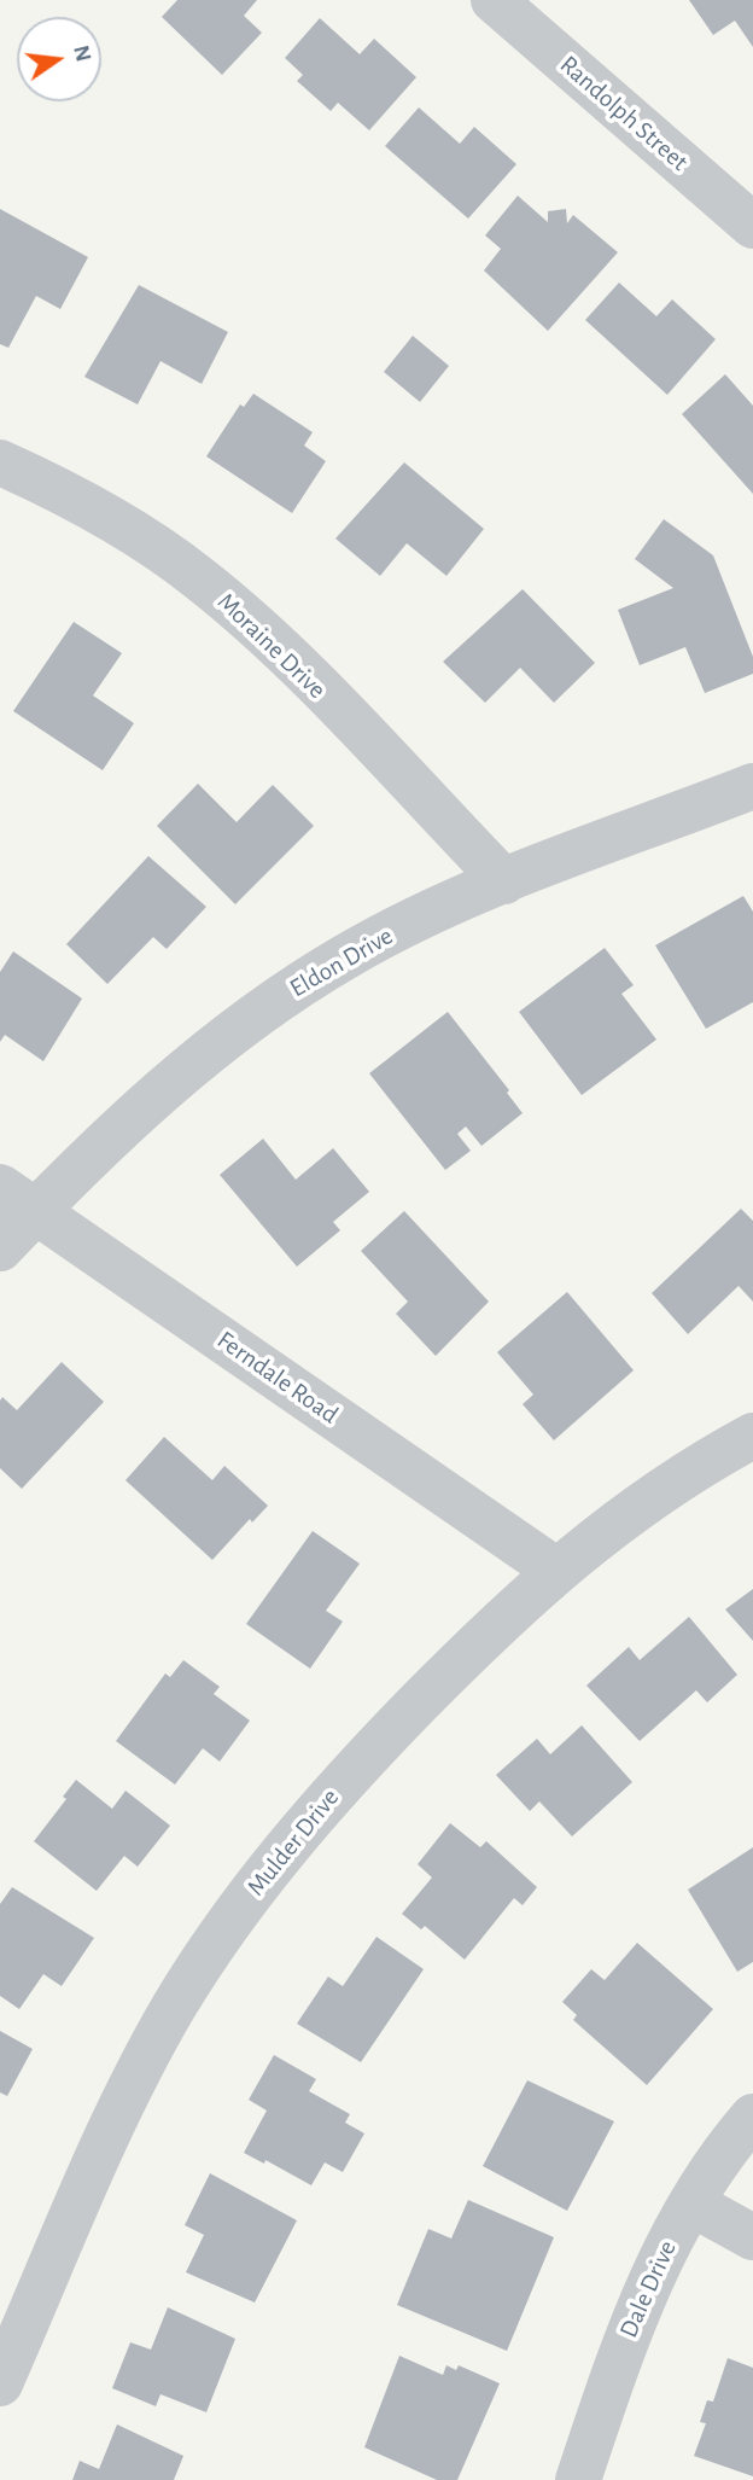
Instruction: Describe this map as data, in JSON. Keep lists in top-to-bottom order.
{
  "streets": {
    "street": [
      "Randolph Street",
      "Moraine Drive",
      "Eldon Drive",
      "Ferndale Road",
      "Mulder Drive",
      "Dale Drive"
    ]
  },
  "crossings": [
    ["Moraine Drive", "Eldon Drive"],
    ["Eldon Drive", "Ferndale Road"],
    ["Ferndale Road", "Mulder Drive"]
  ],
  "north": "right"
}
